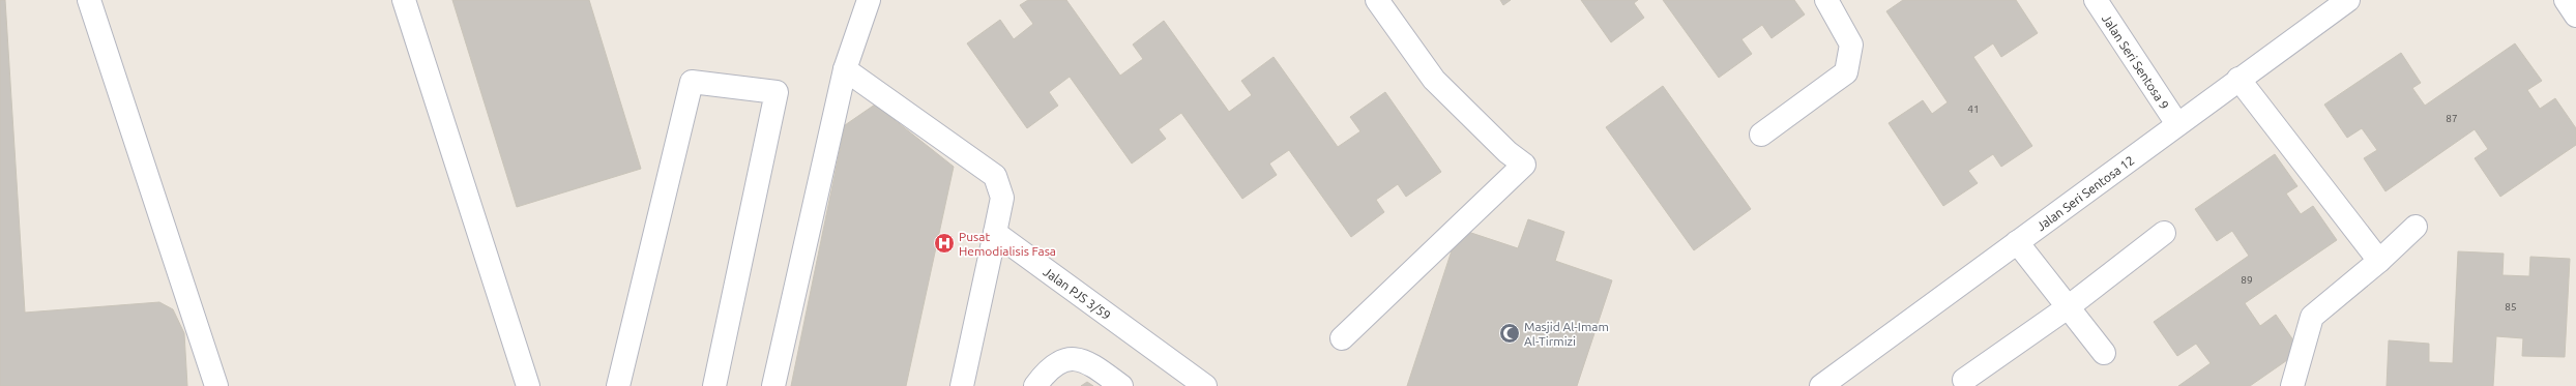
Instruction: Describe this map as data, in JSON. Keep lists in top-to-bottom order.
{
  "streets": {
    "street": ["Jalan Seri Sentosa 9", "Jalan Seri Sentosa 12", "Jalan PJS 3/59"]
  },
  "crossings": [
    ["Jalan Seri Sentosa 9", "Jalan Seri Sentosa 12"]
  ],
  "places": {
    "hospital": ["Pusat Hemodialisis Fasa"],
    "mosque": ["Masjid Al-Imam Al-Tirmizi"]
  },
  "house_numbers": [
    "41",
    "87",
    "89",
    "85"
  ]
}
